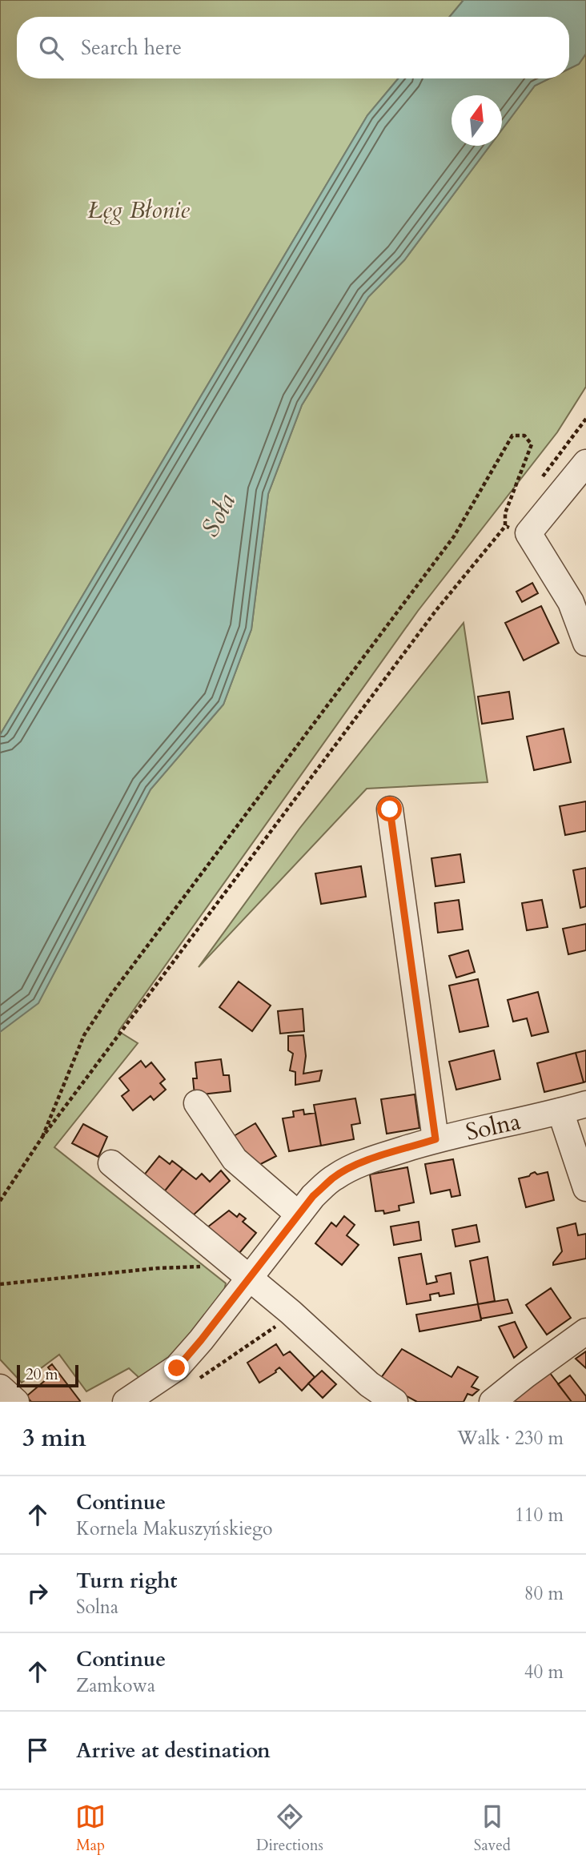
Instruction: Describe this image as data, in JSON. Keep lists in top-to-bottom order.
{
  "streets": {
    "street": ["Solna"]
  },
  "water": ["Soła"],
  "parks": ["Łęg Błonie"],
  "scale_bar": "20 m",
  "north": "top",
  "page": {
    "search": "Search here",
    "scale": "20 m",
    "heading": ["3 min", "Walk · 230 m"],
    "list": [
      ["Continue", "Kornela Makuszyńskiego", "110 m"],
      ["Turn right", "Solna", "80 m"],
      ["Continue", "Zamkowa", "40 m"],
      "Arrive at destination"
    ],
    "nav": ["Map", "Directions", "Saved"]
  }
}
